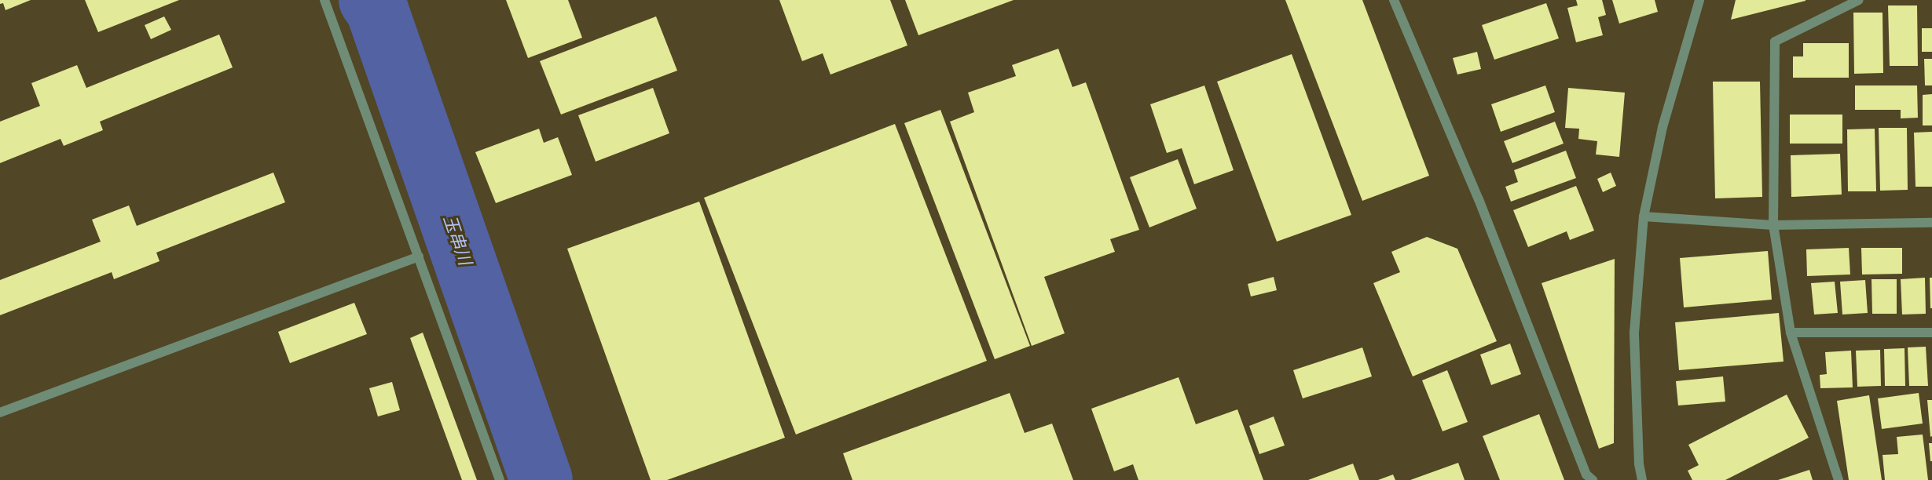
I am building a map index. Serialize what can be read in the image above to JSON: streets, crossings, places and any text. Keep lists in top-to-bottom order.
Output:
{
  "water": ["玉串川"]
}
